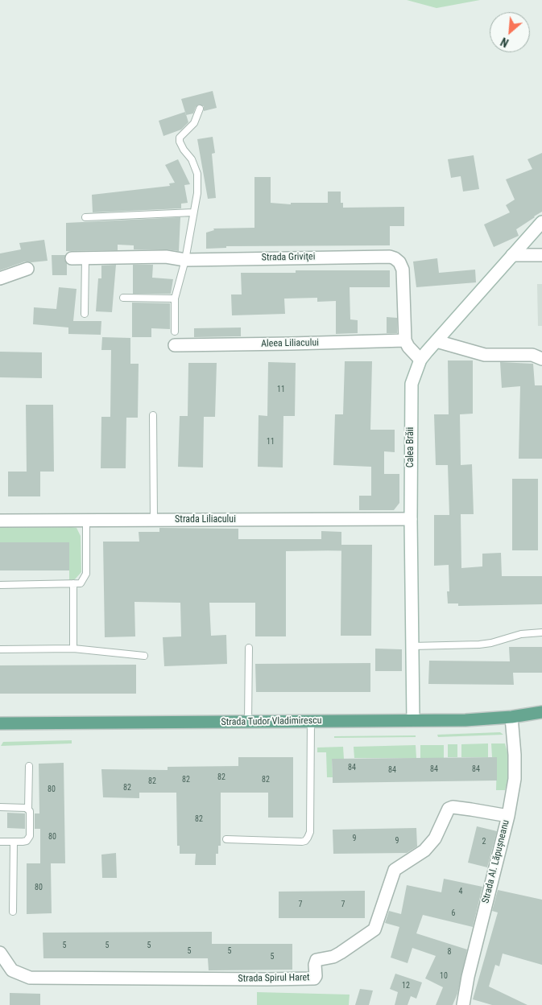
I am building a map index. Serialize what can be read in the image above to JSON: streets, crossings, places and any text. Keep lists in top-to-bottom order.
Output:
{
  "streets": {
    "main road": ["Strada Tudor Vladimirescu"],
    "street": [
      "Strada Griviţei",
      "Aleea Liliacului",
      "Calea Brăii",
      "Strada Liliacului",
      "Strada Al. Lăpușneanu",
      "Strada Spirul Haret"
    ]
  },
  "crossings": [
    ["Strada Griviţei", "Aleea Liliacului"],
    ["Calea Brăii", "Strada Liliacului"],
    ["Calea Brăii", "Strada Tudor Vladimirescu"],
    ["Strada Tudor Vladimirescu", "Strada Al. Lăpușneanu"],
    ["Strada Al. Lăpușneanu", "Strada Spirul Haret"]
  ],
  "house_numbers": [
    "11",
    "11",
    "84",
    "84",
    "84",
    "84",
    "82",
    "82",
    "82",
    "82",
    "82",
    "80",
    "82",
    "80",
    "9",
    "9",
    "2",
    "80",
    "4",
    "7",
    "7",
    "6",
    "5",
    "5",
    "5",
    "5",
    "5",
    "8",
    "5",
    "10",
    "12"
  ],
  "north": "bottom left"
}
